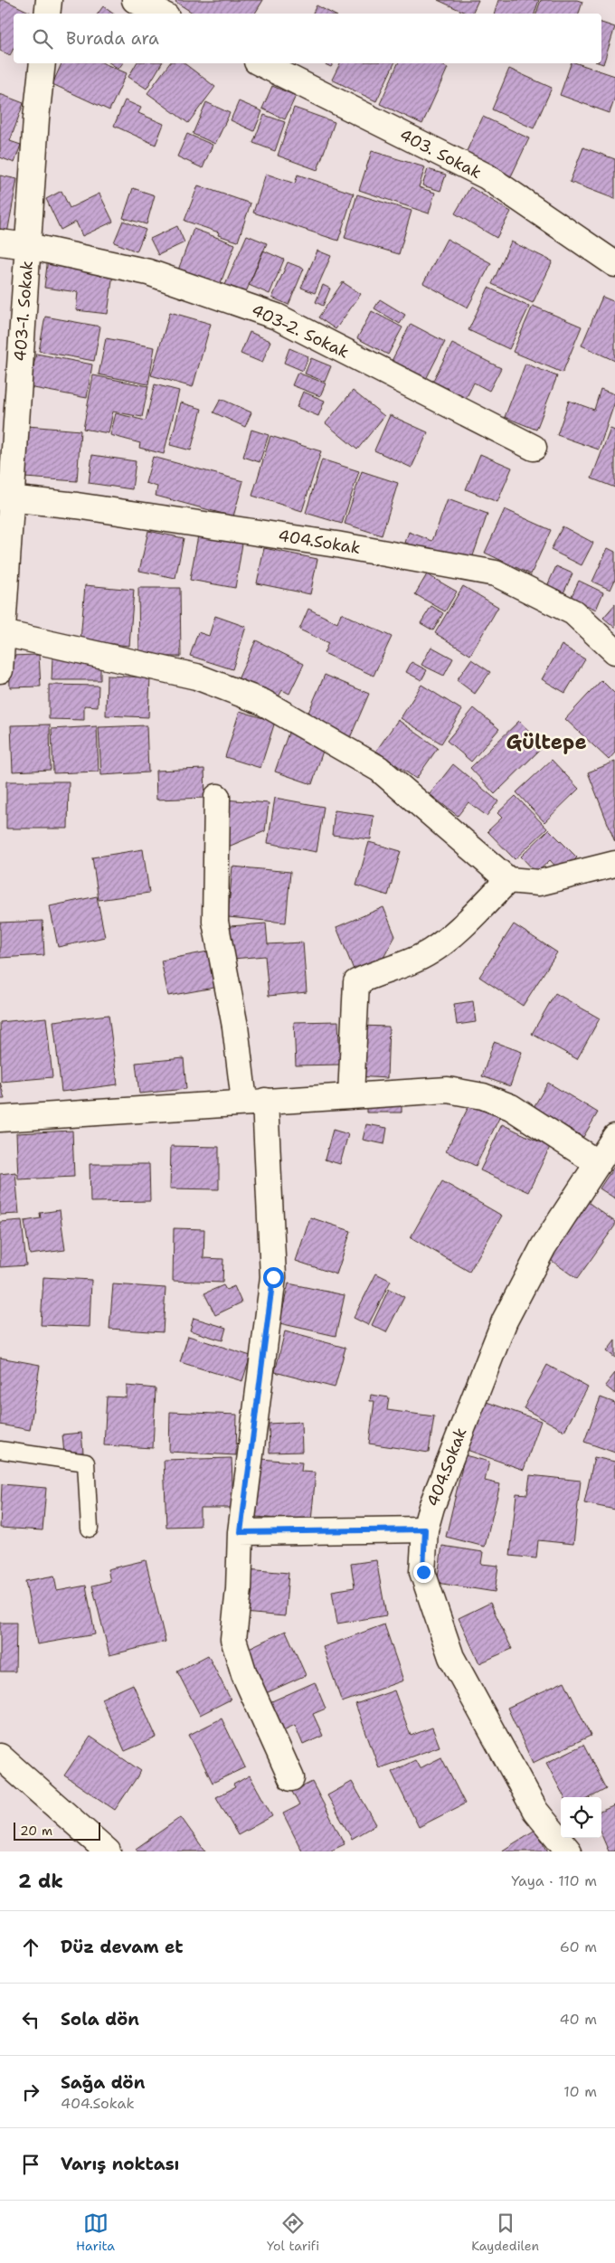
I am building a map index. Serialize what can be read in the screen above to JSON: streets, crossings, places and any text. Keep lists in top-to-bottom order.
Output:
{
  "streets": {
    "street": [
      "403. Sokak",
      "403-1. Sokak",
      "403-2. Sokak",
      "404.Sokak"
    ]
  },
  "crossings": [
    ["403-1. Sokak", "403-2. Sokak"],
    ["403-1. Sokak", "404.Sokak"]
  ],
  "districts": ["Gültepe"],
  "scale_bar": "20 m",
  "page": {
    "search": "Burada ara",
    "scale": "20 m",
    "heading": ["2 dk", "Yaya · 110 m"],
    "list": [
      ["Düz devam et", "60 m"],
      ["Sola dön", "40 m"],
      ["Sağa dön", "404.Sokak", "10 m"],
      "Varış noktası"
    ],
    "nav": ["Harita", "Yol tarifi", "Kaydedilen"]
  }
}
